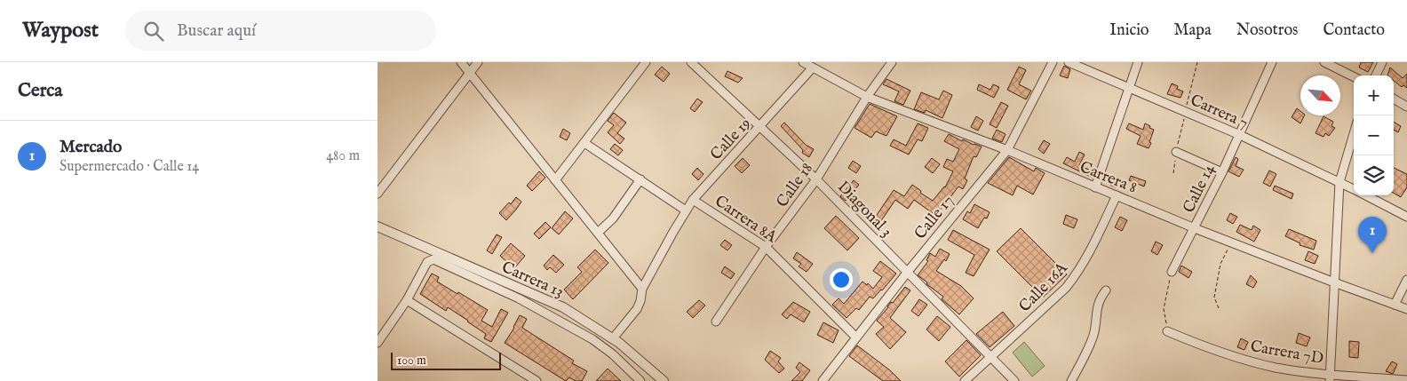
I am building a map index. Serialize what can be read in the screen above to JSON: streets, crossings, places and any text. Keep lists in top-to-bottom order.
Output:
{
  "streets": {
    "street": [
      "Carrera 7",
      "Calle 19",
      "Carrera 8",
      "Calle 18",
      "Calle 14",
      "Diagonal 3",
      "Calle 17",
      "Carrera 8A",
      "Carrera 13",
      "Calle 16A",
      "Carrera 7D"
    ]
  },
  "crossings": [
    ["Carrera 7", "Calle 14"],
    ["Calle 19", "Carrera 8"],
    ["Calle 19", "Diagonal 3"],
    ["Calle 19", "Carrera 8A"],
    ["Calle 19", "Carrera 13"],
    ["Carrera 8", "Calle 18"],
    ["Carrera 8", "Calle 14"],
    ["Carrera 8", "Calle 17"],
    ["Carrera 8", "Calle 16A"],
    ["Calle 18", "Diagonal 3"],
    ["Calle 18", "Carrera 8A"],
    ["Diagonal 3", "Calle 17"],
    ["Diagonal 3", "Calle 16A"],
    ["Calle 17", "Carrera 8A"]
  ],
  "scale_bar": "100 m",
  "north": "bottom right",
  "page": {
    "header": "Waypost",
    "search": "Buscar aquí",
    "nav": [
      "Inicio",
      "Mapa",
      "Nosotros",
      "Contacto"
    ],
    "heading": "Cerca",
    "map_buttons": ["+", "−"],
    "list": [
      {
        "mark": "1",
        "name": "Mercado",
        "note": "Supermercado · Calle 14",
        "value": "480 m"
      }
    ],
    "pins": "1",
    "scale": "100 m"
  }
}
